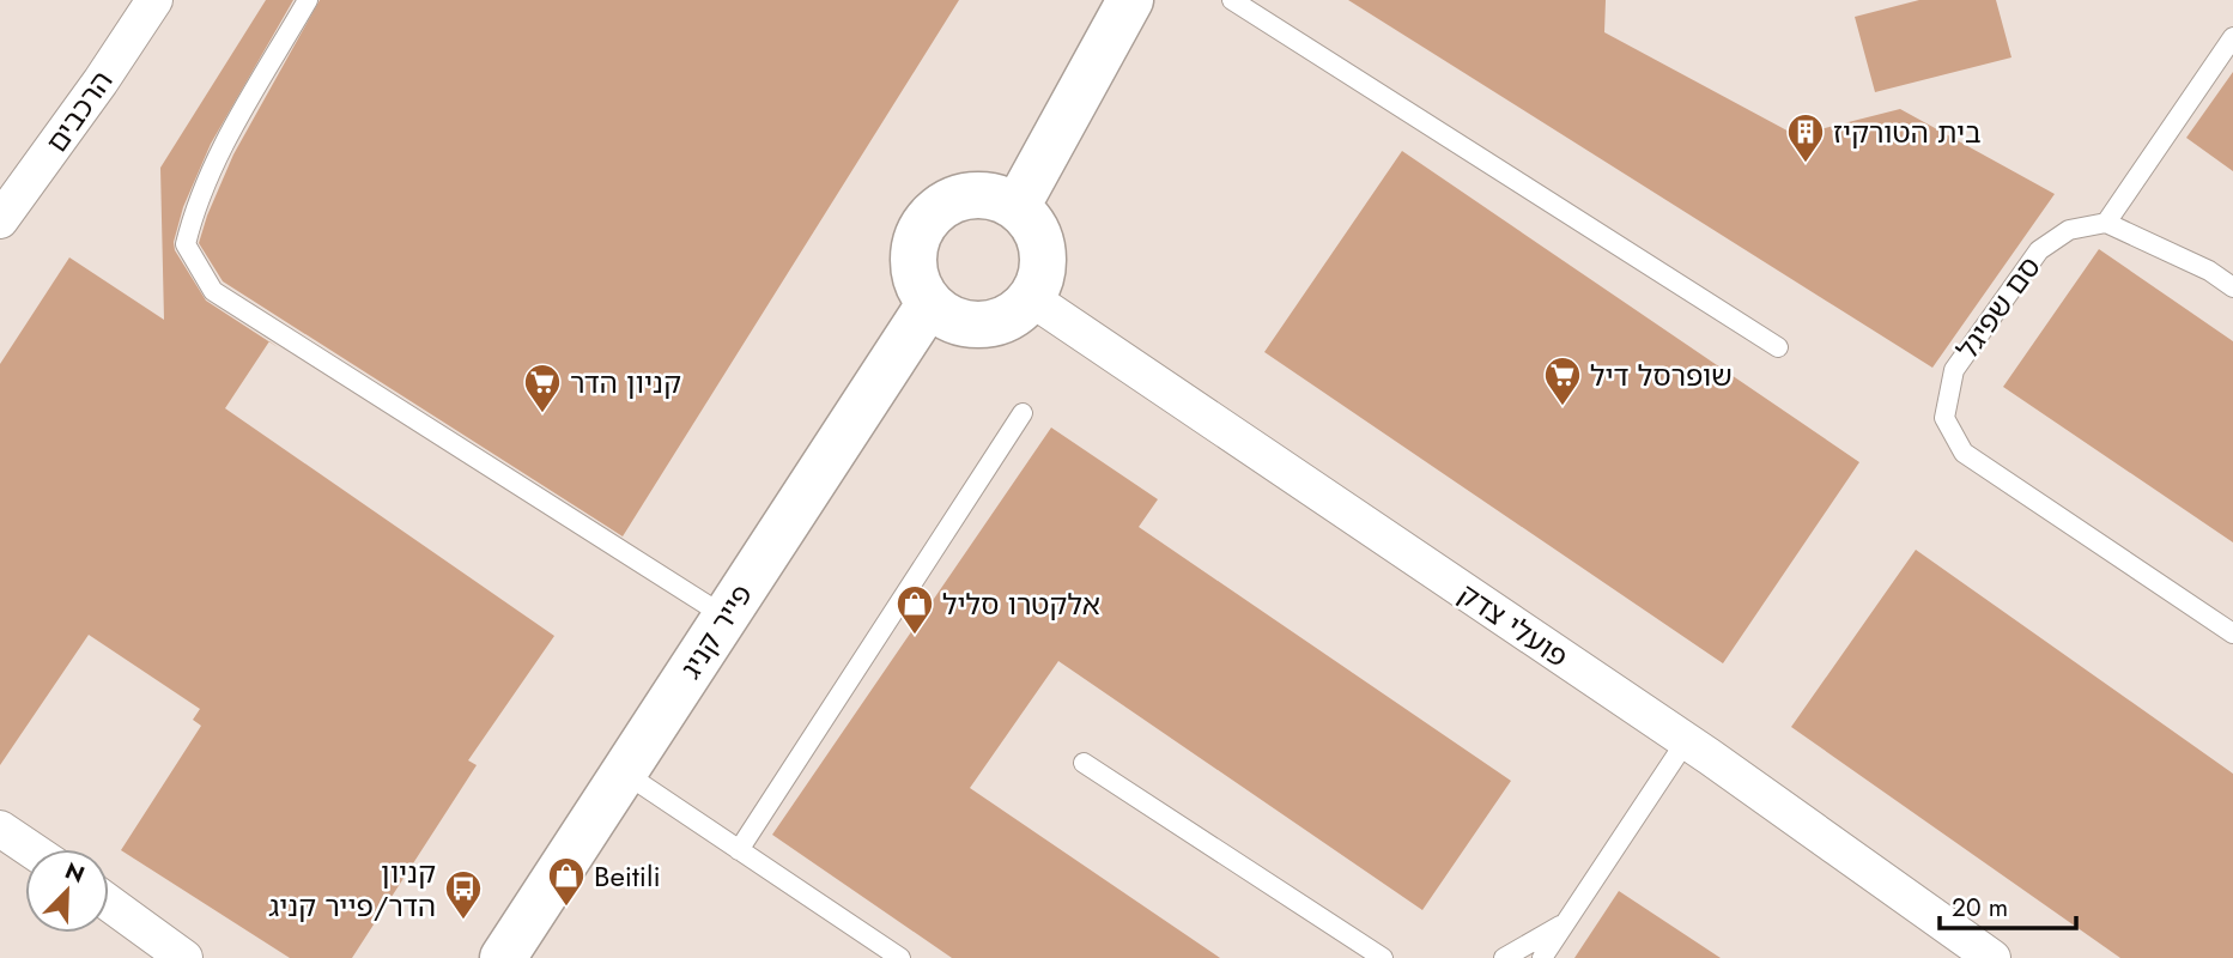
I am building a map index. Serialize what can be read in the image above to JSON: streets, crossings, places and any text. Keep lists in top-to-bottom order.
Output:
{
  "streets": {
    "street": ["הרכבים", "פועלי צדק", "פייר קניג"],
    "lane": ["סם שפיגל"]
  },
  "crossings": [
    ["פועלי צדק", "פייר קניג"]
  ],
  "places": {
    "building": ["בית הטורקיז"],
    "supermarket": ["שופרסל דיל", "קניון הדר"],
    "shop": ["אלקטרו סליל", "Beitili"],
    "bus stop": ["קניון הדר/פייר קניג"]
  },
  "scale_bar": "20 m",
  "north": "top right"
}
